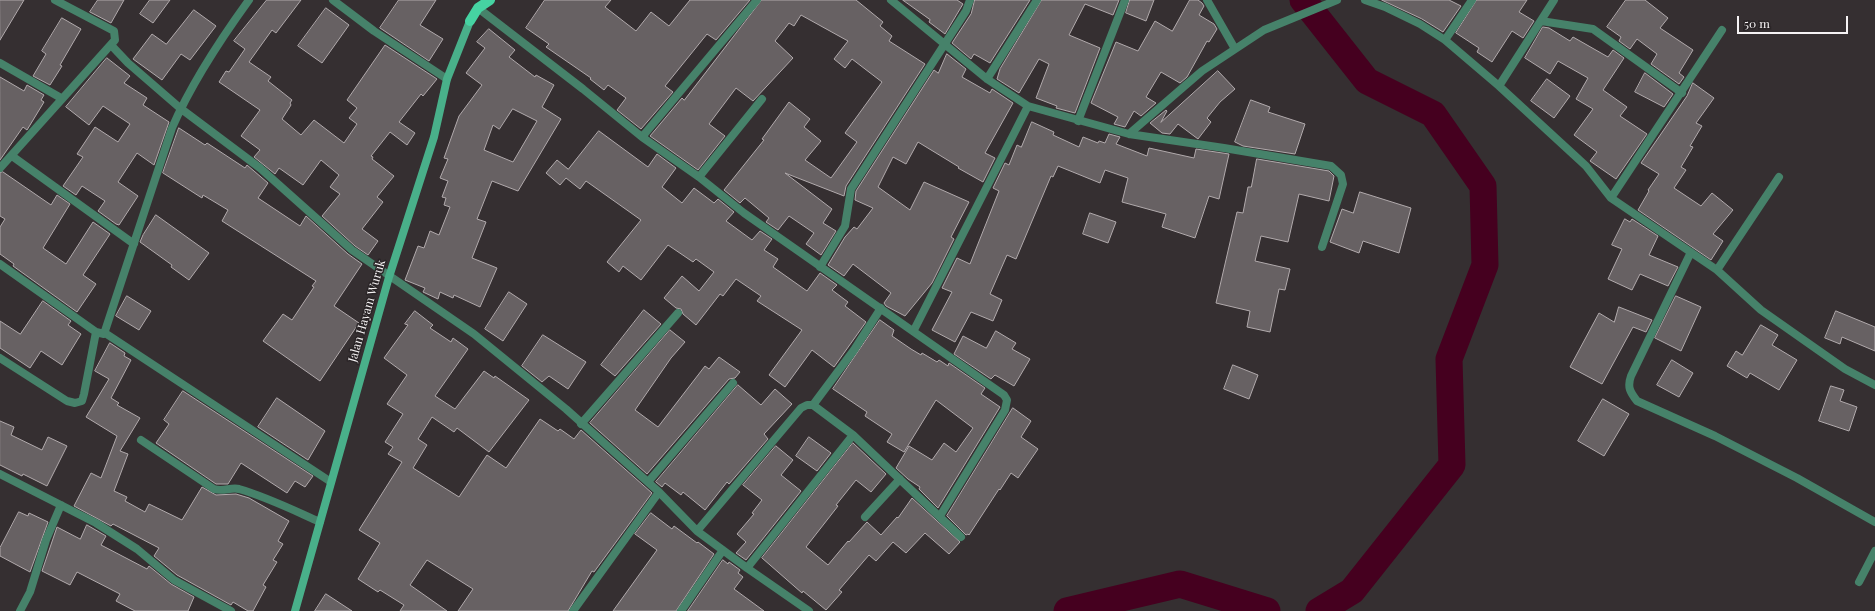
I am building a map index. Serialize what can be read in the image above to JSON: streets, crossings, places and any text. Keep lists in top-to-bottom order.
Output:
{
  "streets": {
    "main road": ["Jalan Hayam Wuruk"]
  },
  "scale_bar": "50 m"
}
